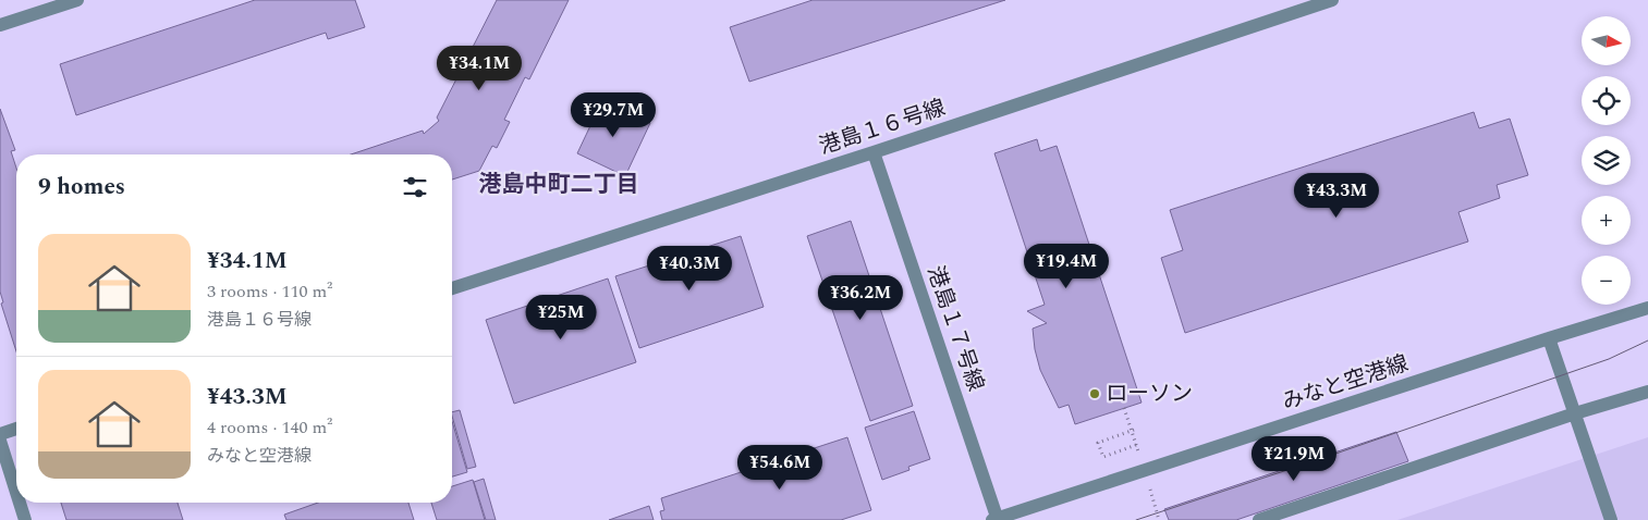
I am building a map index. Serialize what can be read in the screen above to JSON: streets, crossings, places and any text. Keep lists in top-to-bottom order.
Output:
{
  "streets": {
    "street": ["港島１６号線", "港島１７号線", "みなと空港線"]
  },
  "crossings": [
    ["港島１６号線", "港島１７号線"],
    ["港島１７号線", "みなと空港線"]
  ],
  "districts": ["港島中町二丁目"],
  "places": ["ローソン"],
  "north": "right",
  "page": {
    "map_buttons": ["+", "−"],
    "price": [
      "¥34.1M",
      "¥29.7M",
      "¥43.3M",
      "¥19.4M",
      "¥40.3M",
      "¥36.2M",
      "¥25M",
      "¥21.9M",
      "¥54.6M"
    ],
    "heading": "9 homes",
    "list": [
      {
        "name": "¥34.1M",
        "note": "3 rooms · 110 m² · 港島１６号線"
      },
      {
        "name": "¥43.3M",
        "note": "4 rooms · 140 m² · みなと空港線"
      }
    ]
  }
}
